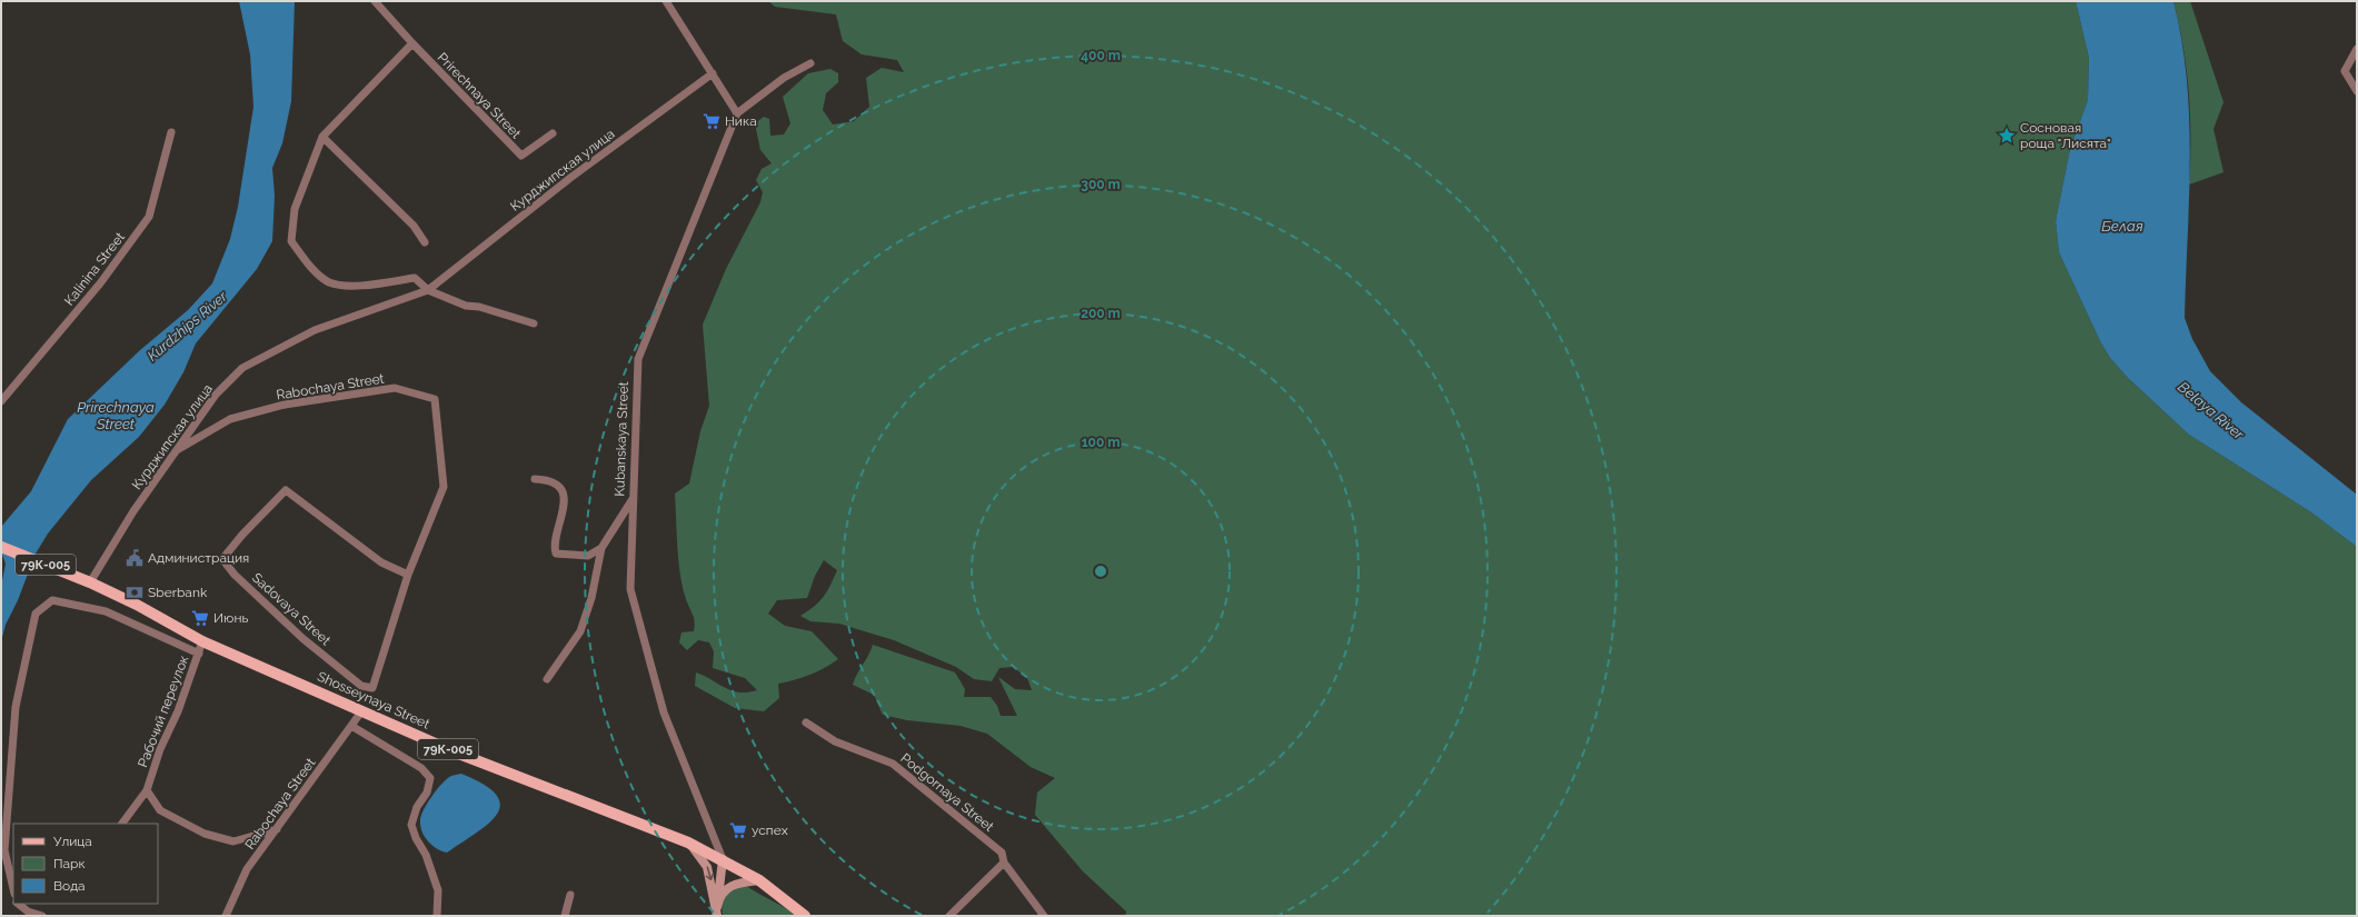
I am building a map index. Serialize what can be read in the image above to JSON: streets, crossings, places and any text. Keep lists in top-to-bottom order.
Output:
{
  "streets": {
    "main road": ["79К-005", "Shosseynaya Street"],
    "street": [
      "Prirechnaya Street",
      "Курджипская улица",
      "Kalinina Street",
      "Rabochaya Street",
      "Kubanskaya Street",
      "Sadovaya Street",
      "Рабочий переулок",
      "Podgornaya Street"
    ]
  },
  "crossings": [
    ["Курджипская улица", "Rabochaya Street"],
    ["Курджипская улица", "Shosseynaya Street"],
    ["Rabochaya Street", "Sadovaya Street"],
    ["Rabochaya Street", "Shosseynaya Street"],
    ["Kubanskaya Street", "Shosseynaya Street"],
    ["Shosseynaya Street", "Рабочий переулок"]
  ],
  "water": [
    "Белая",
    "Kurdzhips River",
    "Prirechnaya Street",
    "Belaya River"
  ],
  "places": {
    "supermarket": ["Ника", "Июнь", "успех"],
    "place": ["Сосновая роща \"Лисята\""],
    "public building": ["Администрация"],
    "bank": ["Sberbank"]
  },
  "legend": ["Улица", "Парк", "Вода"],
  "rings": [
    "400 m",
    "300 m",
    "200 m",
    "100 m"
  ]
}
